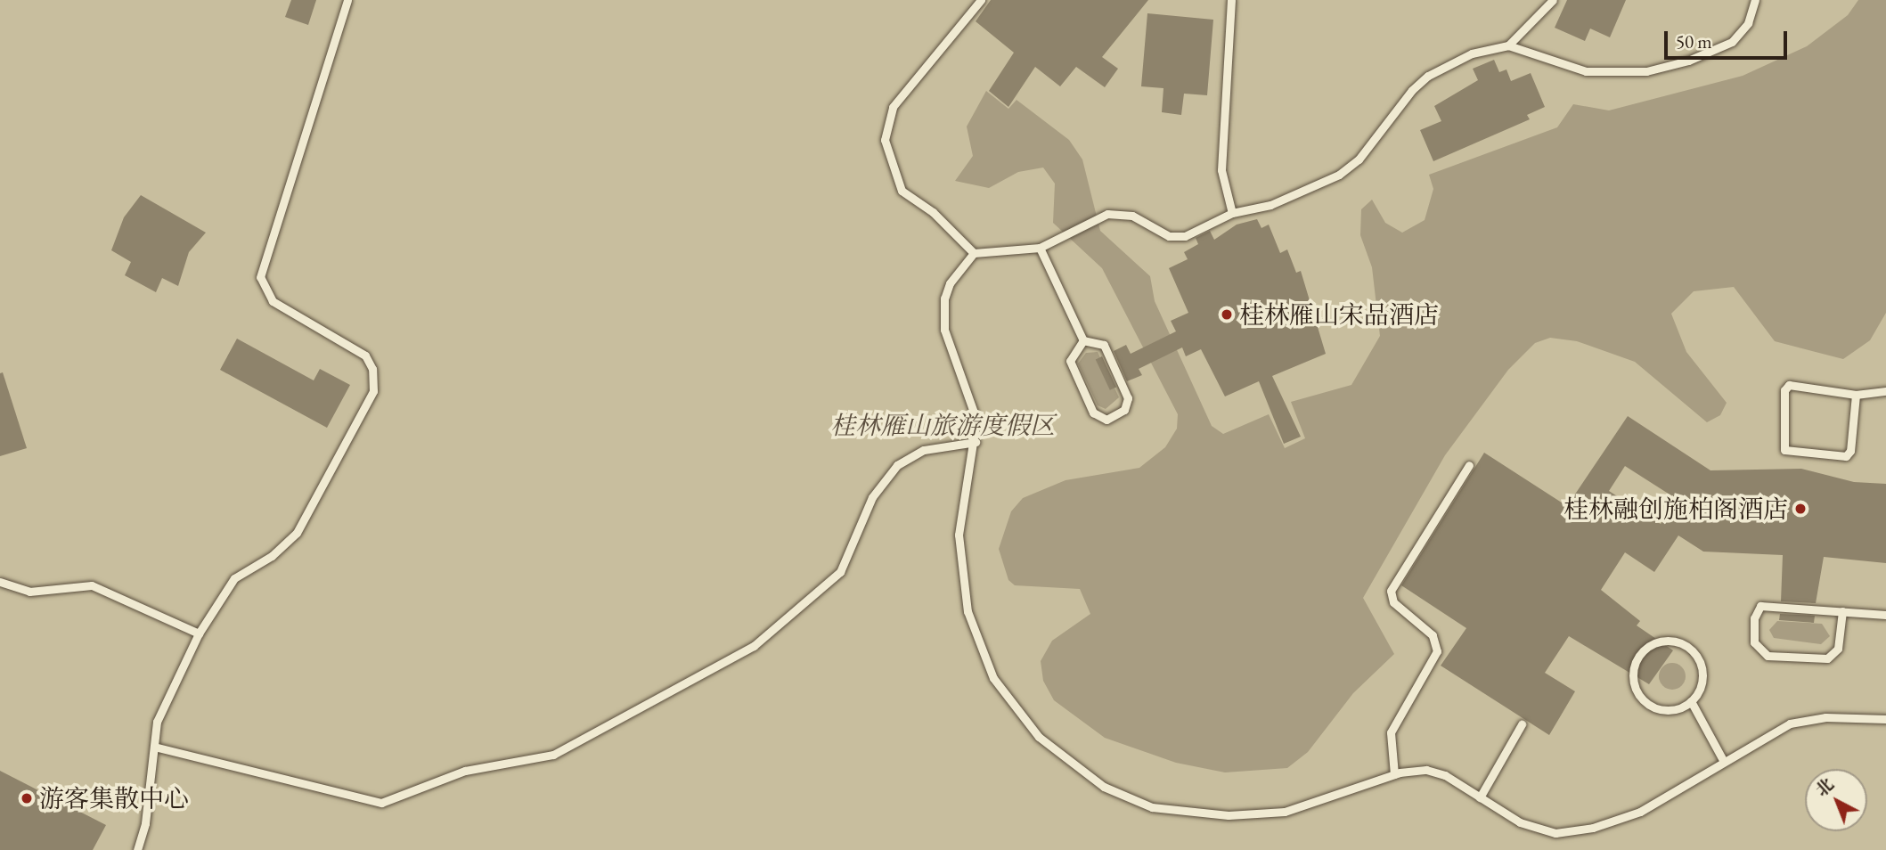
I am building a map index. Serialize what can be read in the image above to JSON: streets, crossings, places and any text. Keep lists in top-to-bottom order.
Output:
{
  "parks": ["桂林雁山旅游度假区"],
  "places": ["桂林雁山宋品酒店", "桂林融创施柏阁酒店", "游客集散中心"],
  "scale_bar": "50 m",
  "north": "top left"
}
